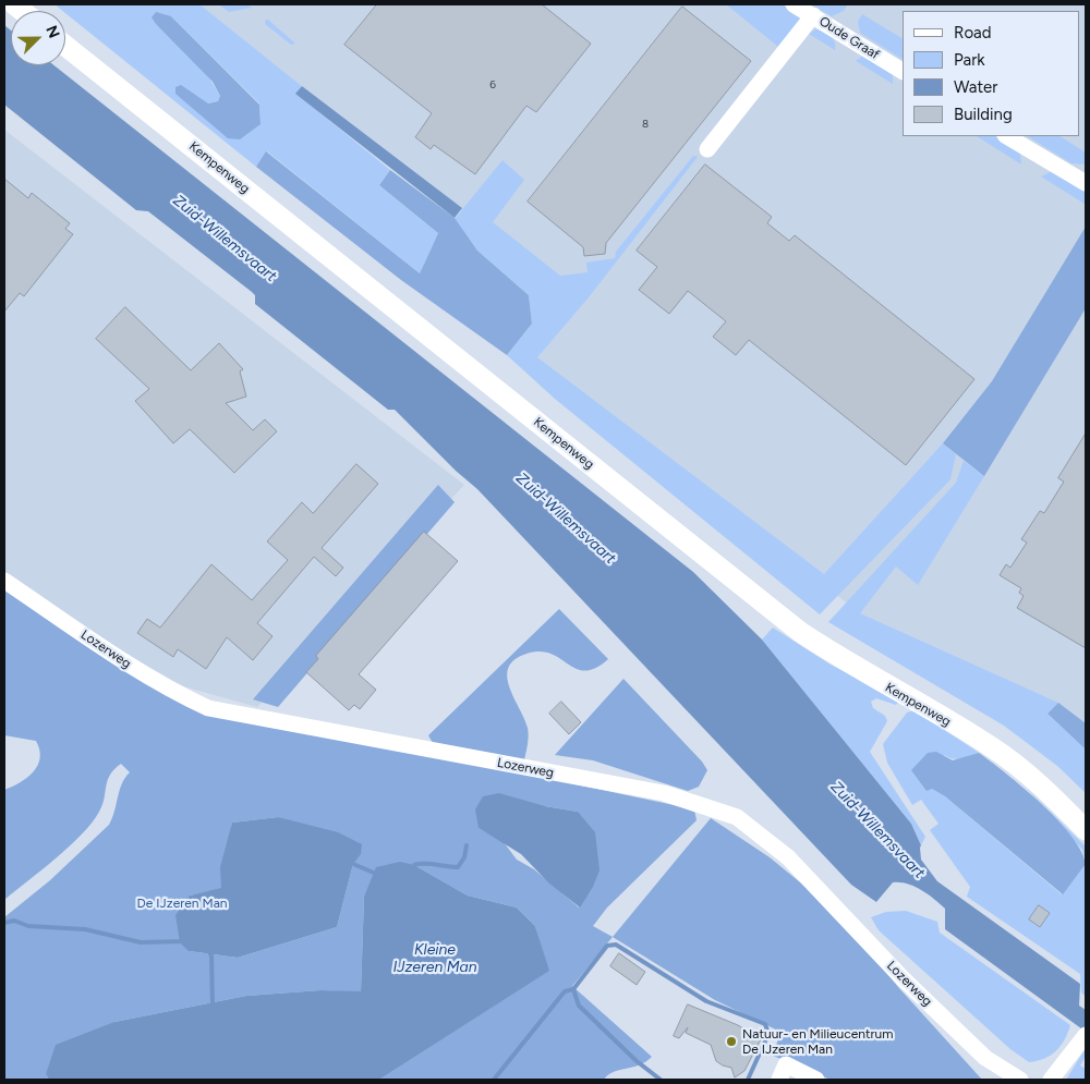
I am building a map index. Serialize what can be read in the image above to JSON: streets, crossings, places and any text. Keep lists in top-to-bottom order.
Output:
{
  "streets": {
    "main road": ["Kempenweg"],
    "street": ["Oude Graaf", "Lozerweg"]
  },
  "water": ["Zuid-Willemsvaart", "Kleine IJzeren Man"],
  "parks": ["De IJzeren Man"],
  "places": ["Natuur- en Milieucentrum De IJzeren Man"],
  "house_numbers": ["6", "8"],
  "legend": [
    "Road",
    "Park",
    "Water",
    "Building"
  ],
  "north": "top right"
}
